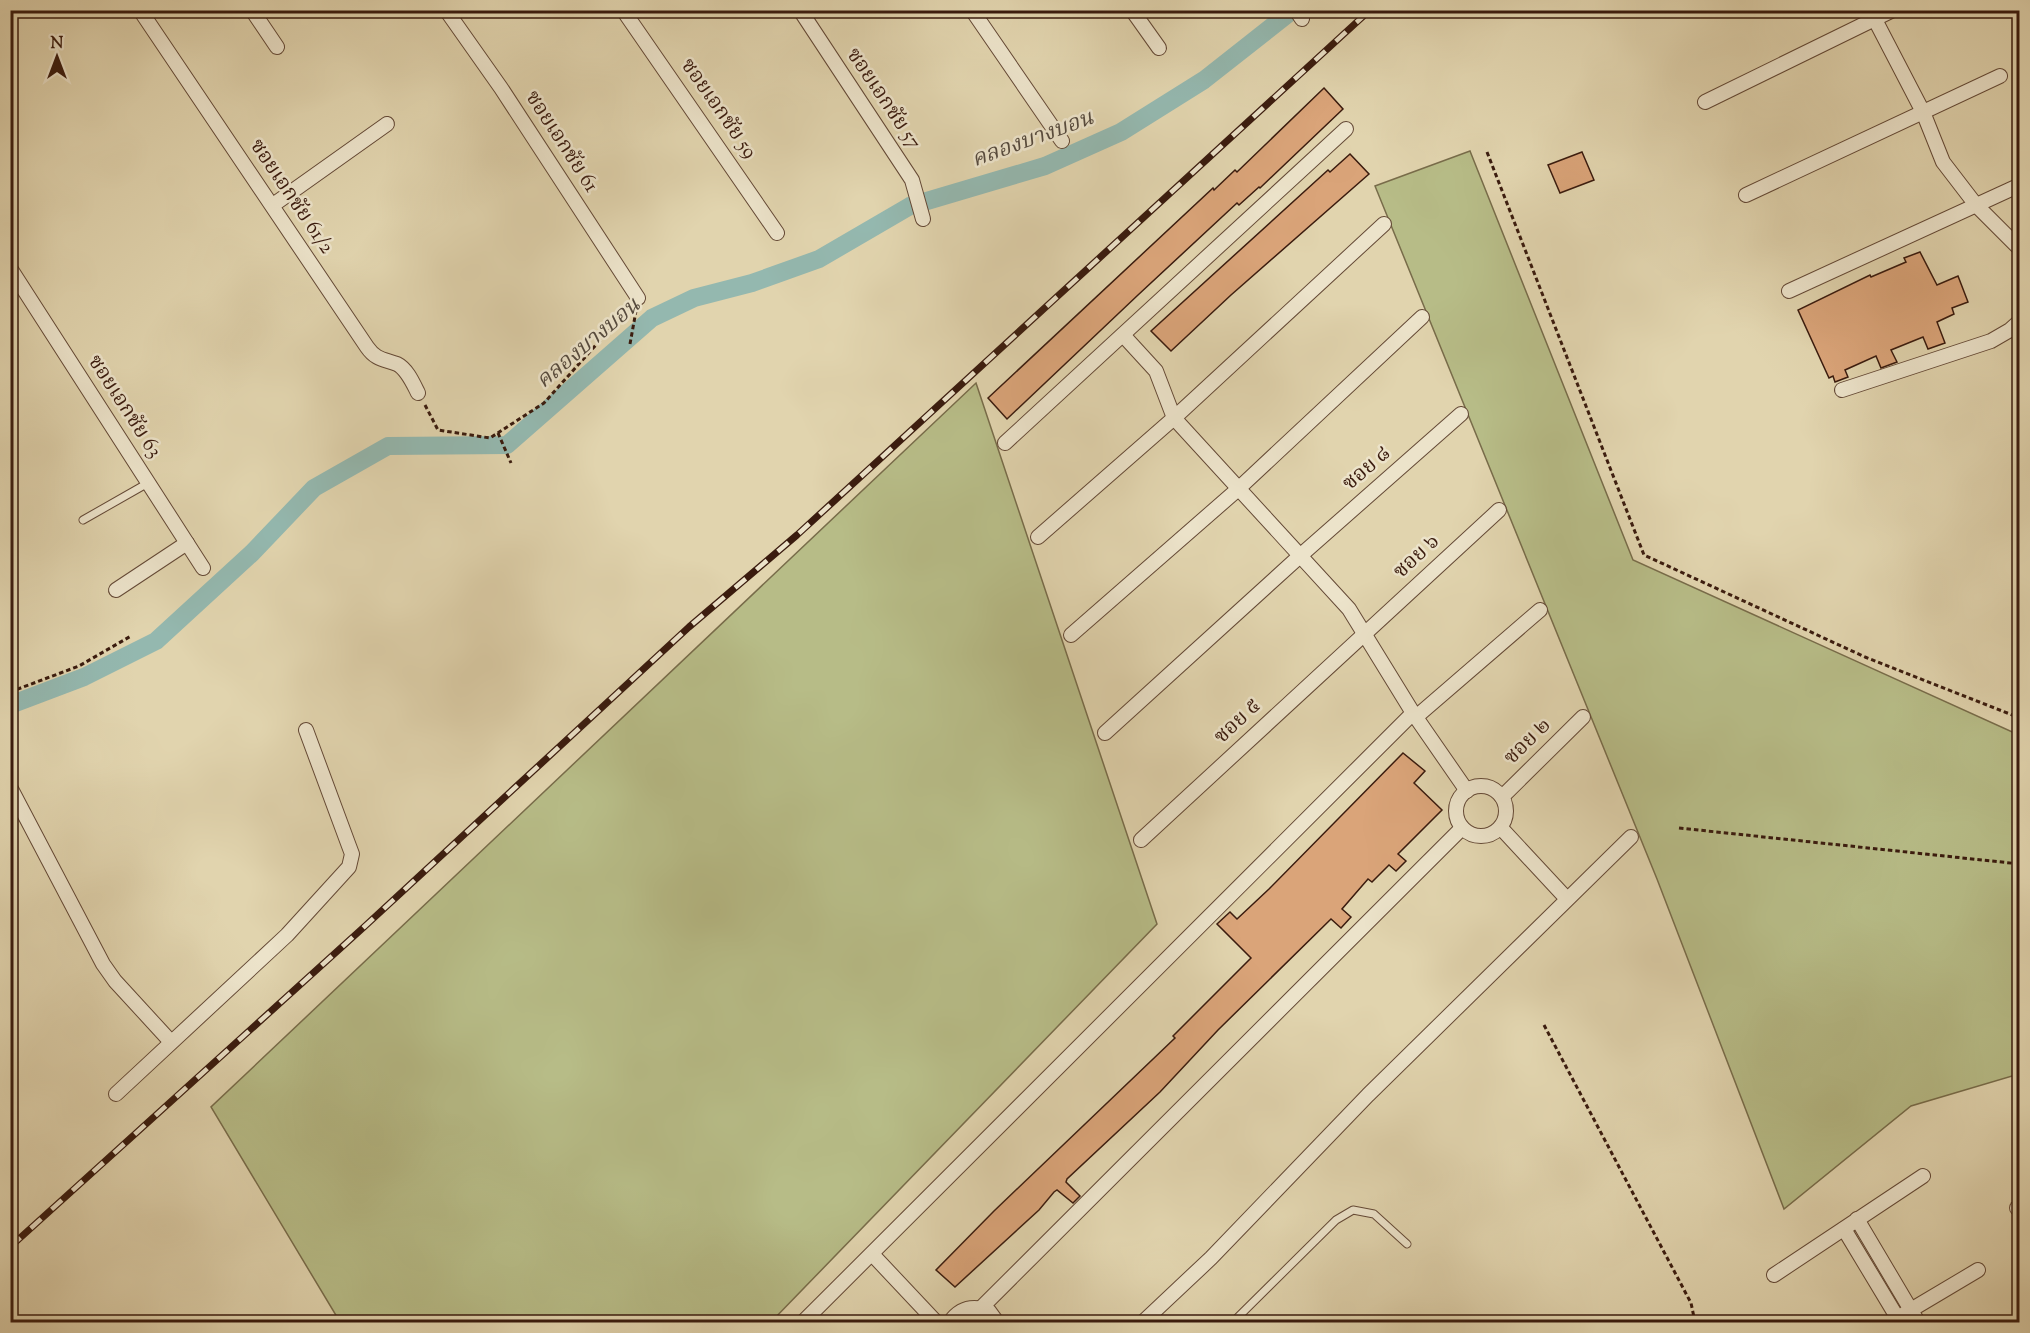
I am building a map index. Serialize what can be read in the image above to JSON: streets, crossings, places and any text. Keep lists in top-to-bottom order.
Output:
{
  "streets": {
    "street": [
      "ซอยเอกชัย 57",
      "ซอยเอกชัย 59",
      "ซอยเอกชัย 61",
      "ซอยเอกชัย 61/2",
      "ซอยเอกชัย 63",
      "ซอย ๘",
      "ซอย ๖",
      "ซอย ๕",
      "ซอย ๒"
    ]
  },
  "crossings": [
    ["ซอย ๖", "ซอย ๕"]
  ],
  "water": ["คลองบางบอน"],
  "north": "top"
}
